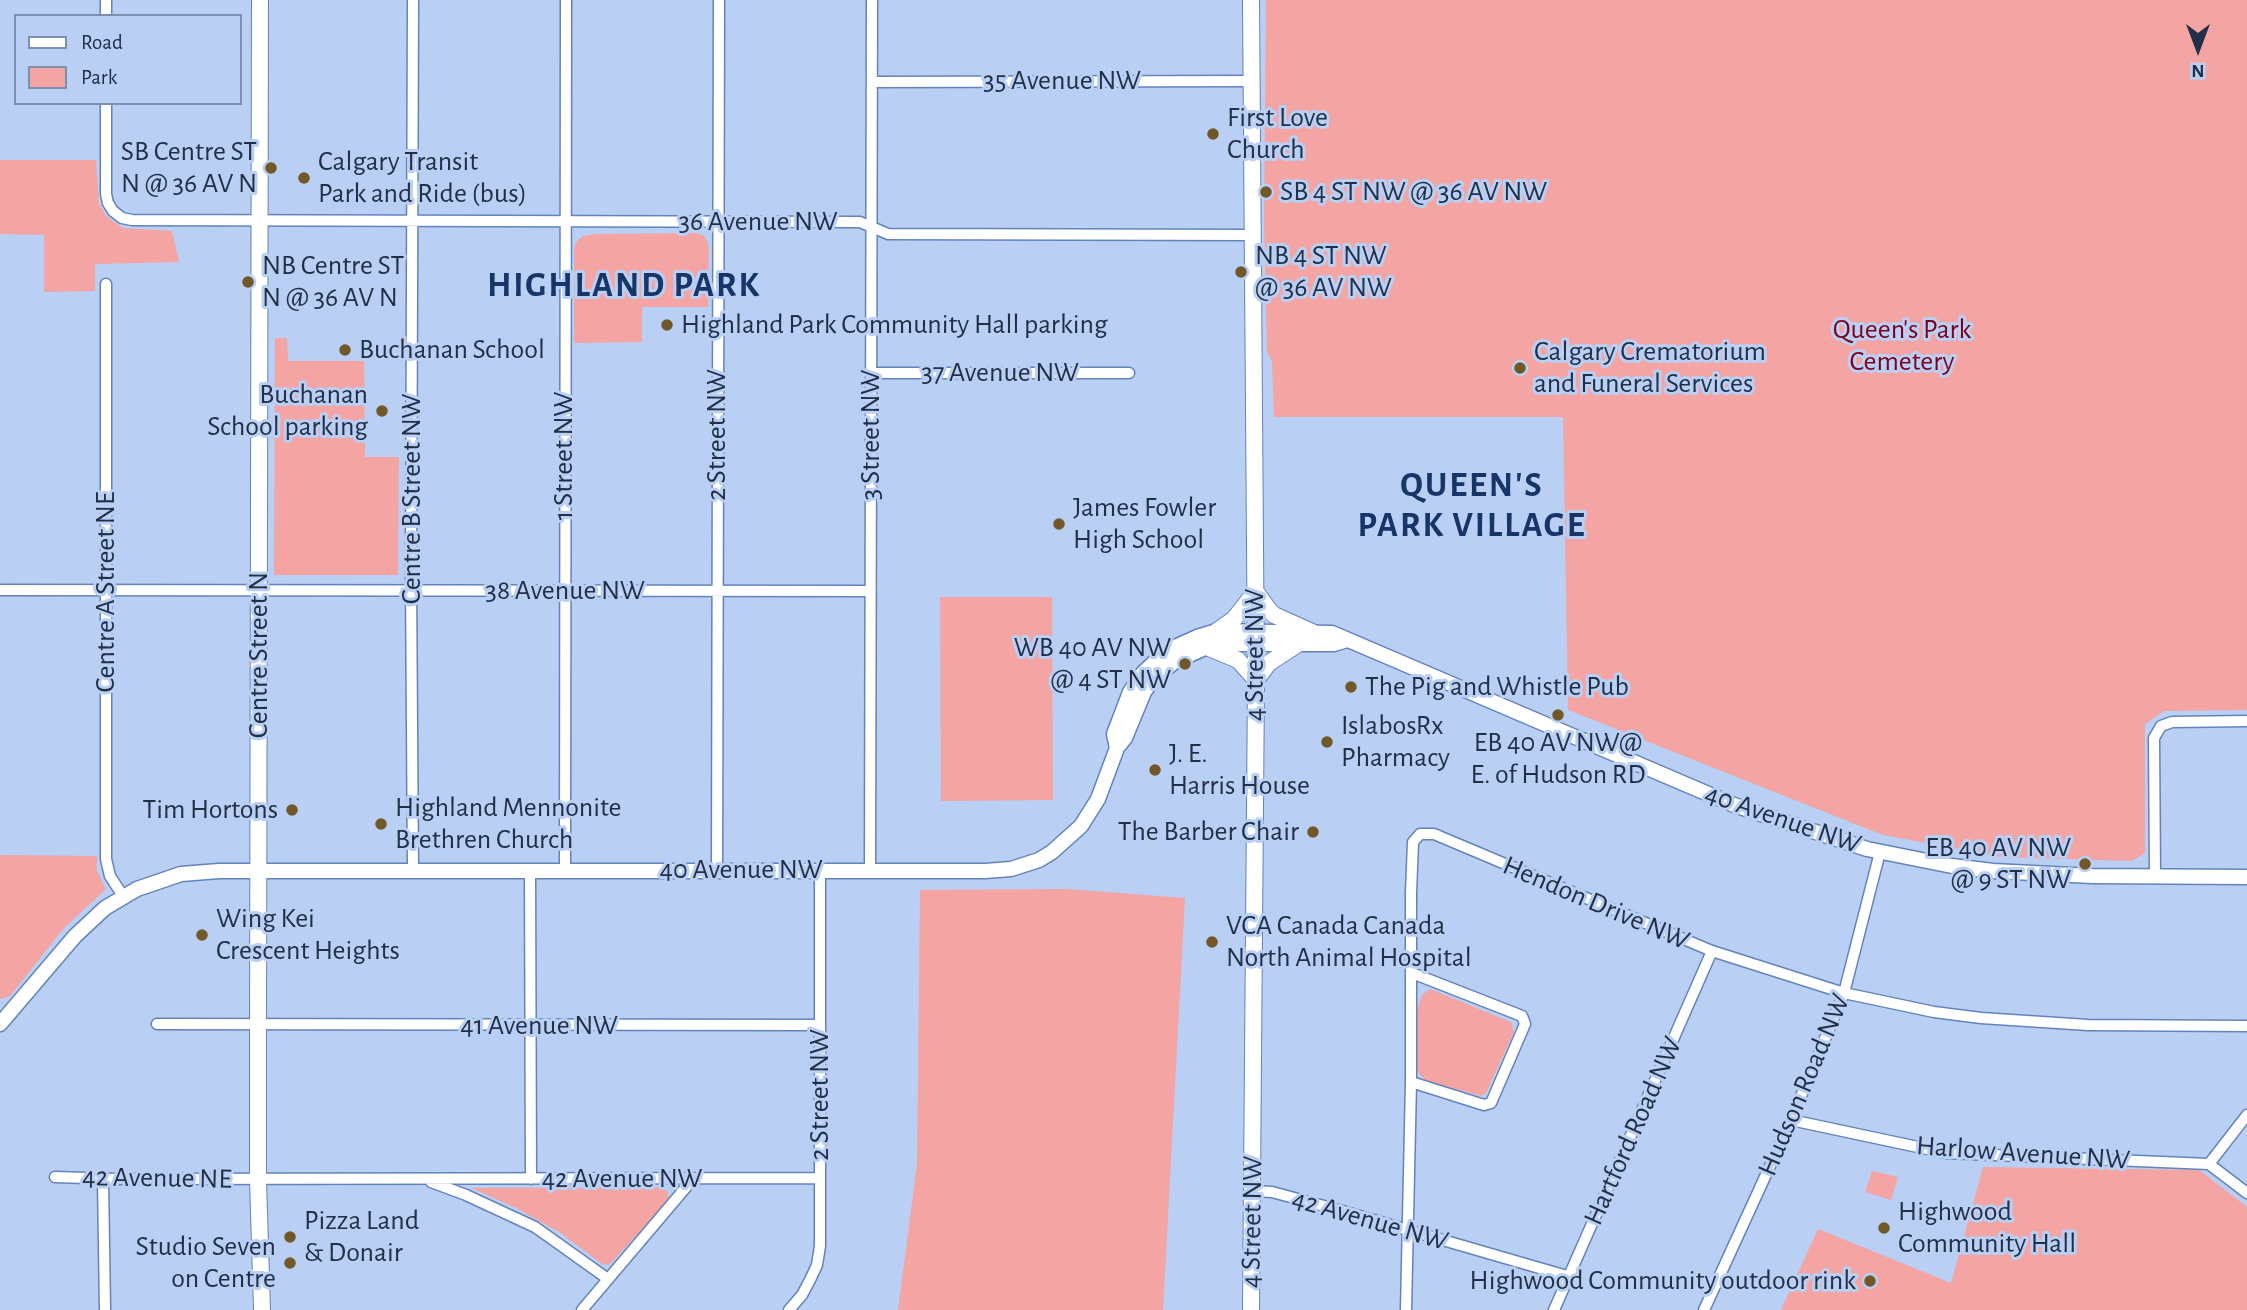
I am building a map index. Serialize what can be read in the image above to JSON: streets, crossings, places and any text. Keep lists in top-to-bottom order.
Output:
{
  "streets": {
    "main road": ["Centre Street N", "4 Street NW"],
    "street": [
      "35 Avenue NW",
      "36 Avenue NW",
      "37 Avenue NW",
      "2 Street NW",
      "3 Street NW",
      "1 Street NW",
      "Centre B Street NW",
      "38 Avenue NW",
      "Centre A Street NE",
      "40 Avenue NW",
      "Hendon Drive NW",
      "41 Avenue NW",
      "Hudson Road NW",
      "Hartford Road NW",
      "Harlow Avenue NW",
      "42 Avenue NE",
      "42 Avenue NW"
    ]
  },
  "crossings": [
    ["35 Avenue NW", "3 Street NW"],
    ["35 Avenue NW", "4 Street NW"],
    ["36 Avenue NW", "2 Street NW"],
    ["36 Avenue NW", "3 Street NW"],
    ["36 Avenue NW", "1 Street NW"],
    ["36 Avenue NW", "Centre B Street NW"],
    ["36 Avenue NW", "Centre Street N"],
    ["36 Avenue NW", "4 Street NW"],
    ["37 Avenue NW", "3 Street NW"],
    ["2 Street NW", "38 Avenue NW"],
    ["2 Street NW", "40 Avenue NW"],
    ["2 Street NW", "41 Avenue NW"],
    ["2 Street NW", "42 Avenue NW"],
    ["3 Street NW", "38 Avenue NW"],
    ["3 Street NW", "40 Avenue NW"],
    ["1 Street NW", "38 Avenue NW"],
    ["1 Street NW", "40 Avenue NW"],
    ["Centre B Street NW", "38 Avenue NW"],
    ["Centre B Street NW", "40 Avenue NW"],
    ["38 Avenue NW", "Centre A Street NE"],
    ["38 Avenue NW", "Centre Street N"],
    ["Centre A Street NE", "40 Avenue NW"],
    ["Centre Street N", "40 Avenue NW"],
    ["Centre Street N", "41 Avenue NW"],
    ["Centre Street N", "42 Avenue NE"],
    ["Centre Street N", "42 Avenue NW"],
    ["4 Street NW", "40 Avenue NW"],
    ["4 Street NW", "42 Avenue NW"],
    ["40 Avenue NW", "Hudson Road NW"],
    ["Hendon Drive NW", "Hudson Road NW"],
    ["Hendon Drive NW", "Hartford Road NW"],
    ["Hendon Drive NW", "42 Avenue NW"],
    ["Hudson Road NW", "Harlow Avenue NW"],
    ["Hartford Road NW", "42 Avenue NW"],
    ["42 Avenue NE", "42 Avenue NW"]
  ],
  "districts": ["HIGHLAND PARK", "QUEEN'S PARK VILLAGE"],
  "parks": ["Queen's Park Cemetery"],
  "places": [
    "First Love Church",
    "SB Centre ST N @ 36 AV N",
    "Calgary Transit Park and Ride (bus)",
    "SB 4 ST NW @ 36 AV NW",
    "NB 4 ST NW @ 36 AV NW",
    "NB Centre ST N @ 36 AV N",
    "Highland Park Community Hall parking",
    "Buchanan School",
    "Calgary Crematorium and Funeral Services",
    "Buchanan School parking",
    "James Fowler High School",
    "WB 40 AV NW @ 4 ST NW",
    "The Pig and Whistle Pub",
    "EB 40 AV NW@ E. of Hudson RD",
    "IslabosRx Pharmacy",
    "J. E. Harris House",
    "Tim Hortons",
    "Highland Mennonite Brethren Church",
    "The Barber Chair",
    "EB 40 AV NW @ 9 ST NW",
    "Wing Kei Crescent Heights",
    "VCA Canada Canada North Animal Hospital",
    "Highwood Community Hall",
    "Pizza Land & Donair",
    "Studio Seven on Centre",
    "Highwood Community outdoor rink"
  ],
  "legend": ["Road", "Park"],
  "north": "bottom"
}
